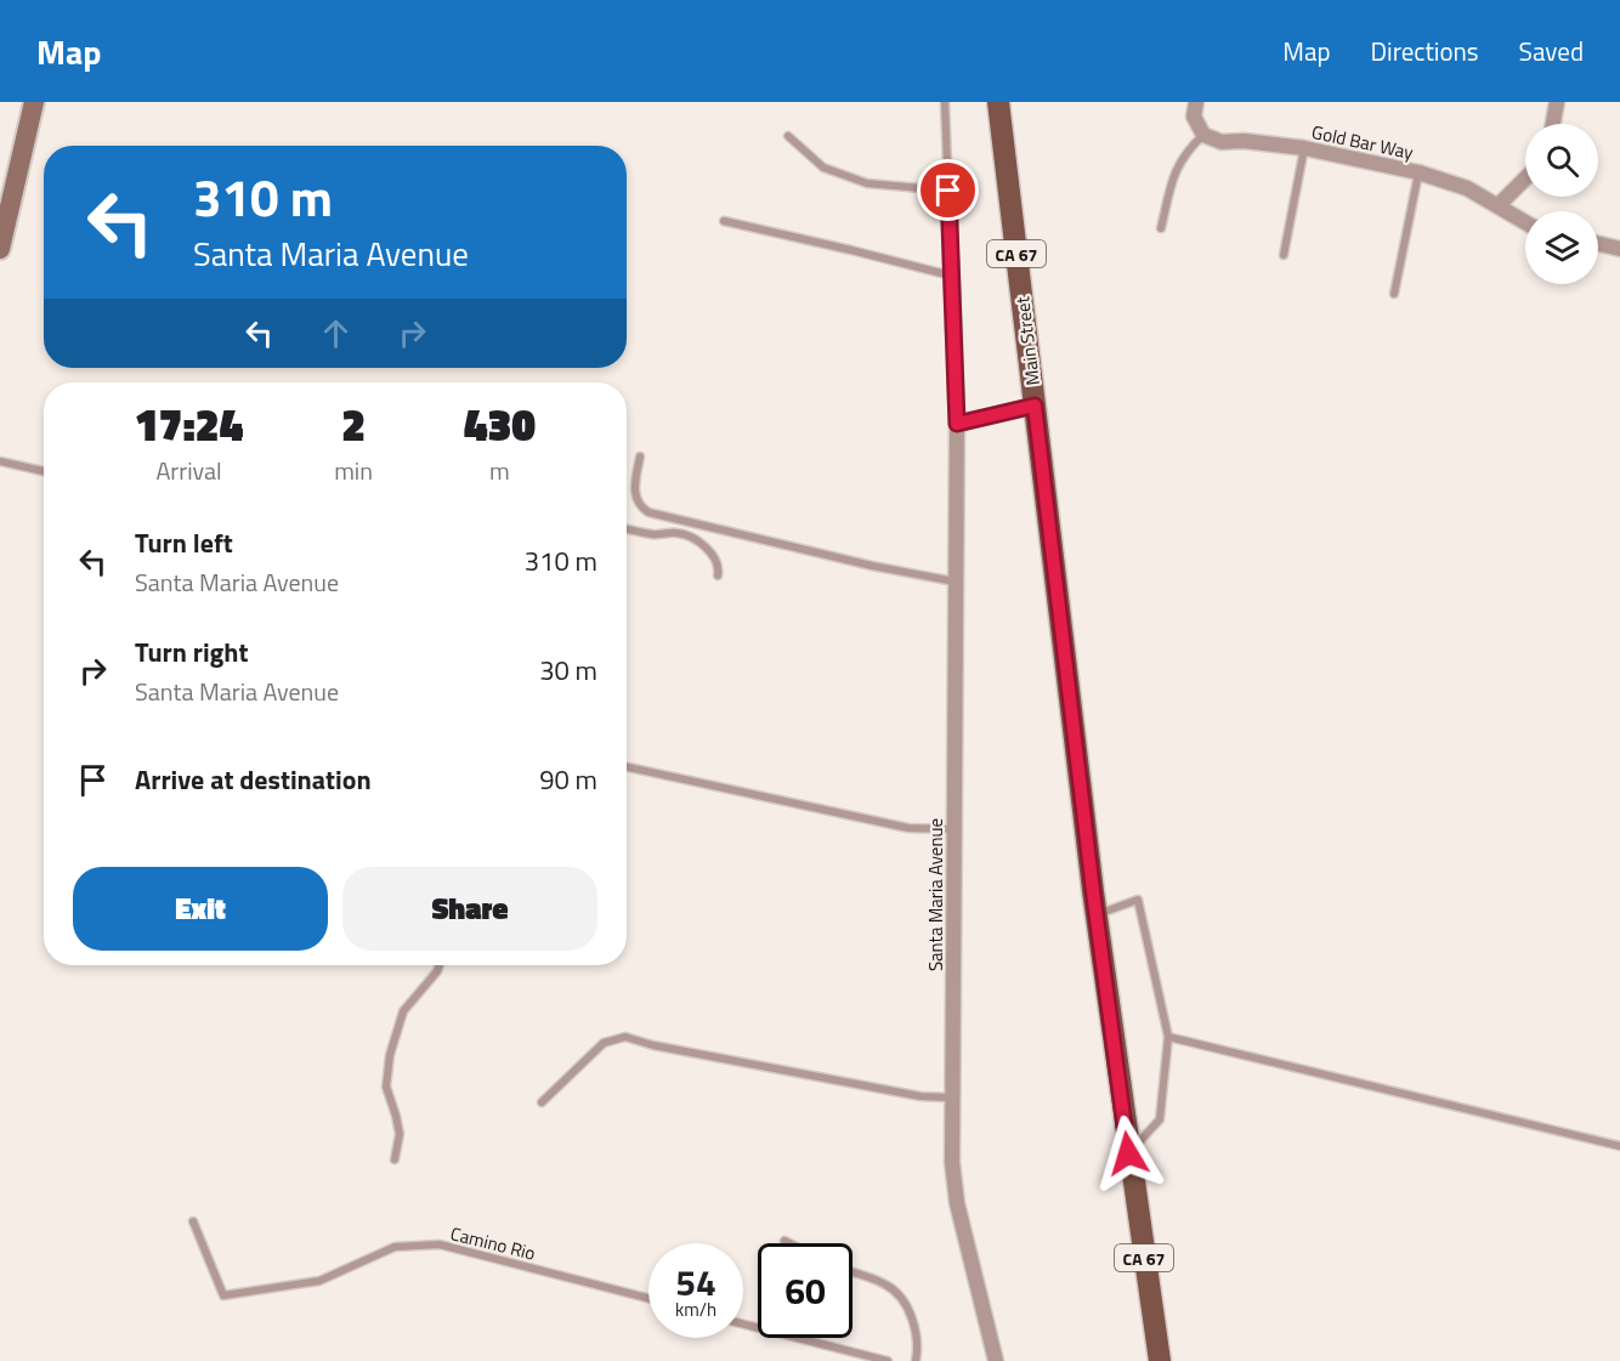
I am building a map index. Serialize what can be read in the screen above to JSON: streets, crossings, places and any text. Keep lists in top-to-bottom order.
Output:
{
  "streets": {
    "main road": ["CA 67", "Main Street"],
    "street": ["Gold Bar Way", "Santa Maria Avenue"],
    "lane": ["Camino Rio"]
  },
  "page": {
    "header": "Map",
    "nav": ["Map", "Directions", "Saved"],
    "turn": ["310 m", "Santa Maria Avenue"],
    "eta": [
      "17:24",
      "Arrival",
      "2",
      "min",
      "430",
      "m"
    ],
    "list": [
      {
        "name": "Turn left",
        "note": "Santa Maria Avenue",
        "value": "310 m"
      },
      {
        "name": "Turn right",
        "note": "Santa Maria Avenue",
        "value": "30 m"
      },
      {
        "name": "Arrive at destination",
        "value": "90 m"
      }
    ],
    "buttons": ["Exit", "Share"],
    "speed": "54 km/h",
    "limit": "60"
  }
}
